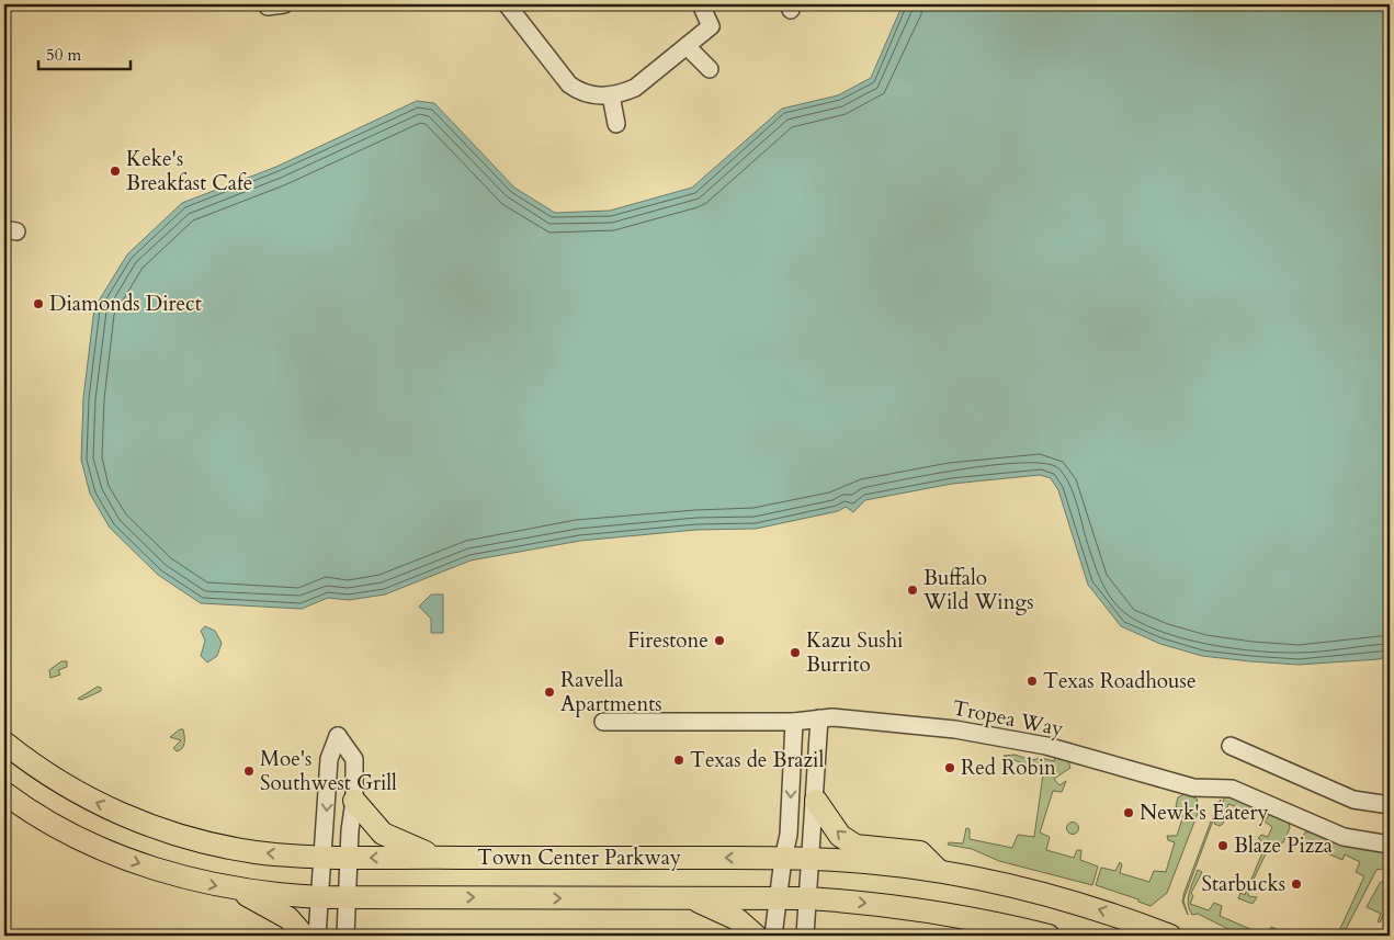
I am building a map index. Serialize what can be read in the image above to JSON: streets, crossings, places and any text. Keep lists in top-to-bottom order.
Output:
{
  "streets": {
    "main road": ["Town Center Parkway"],
    "street": ["Tropea Way"]
  },
  "places": [
    "Keke's Breakfast Cafe",
    "Diamonds Direct",
    "Buffalo Wild Wings",
    "Firestone",
    "Kazu Sushi Burrito",
    "Texas Roadhouse",
    "Ravella Apartments",
    "Texas de Brazil",
    "Red Robin",
    "Moe's Southwest Grill",
    "Newk's Eatery",
    "Blaze Pizza",
    "Starbucks"
  ],
  "scale_bar": "50 m"
}
